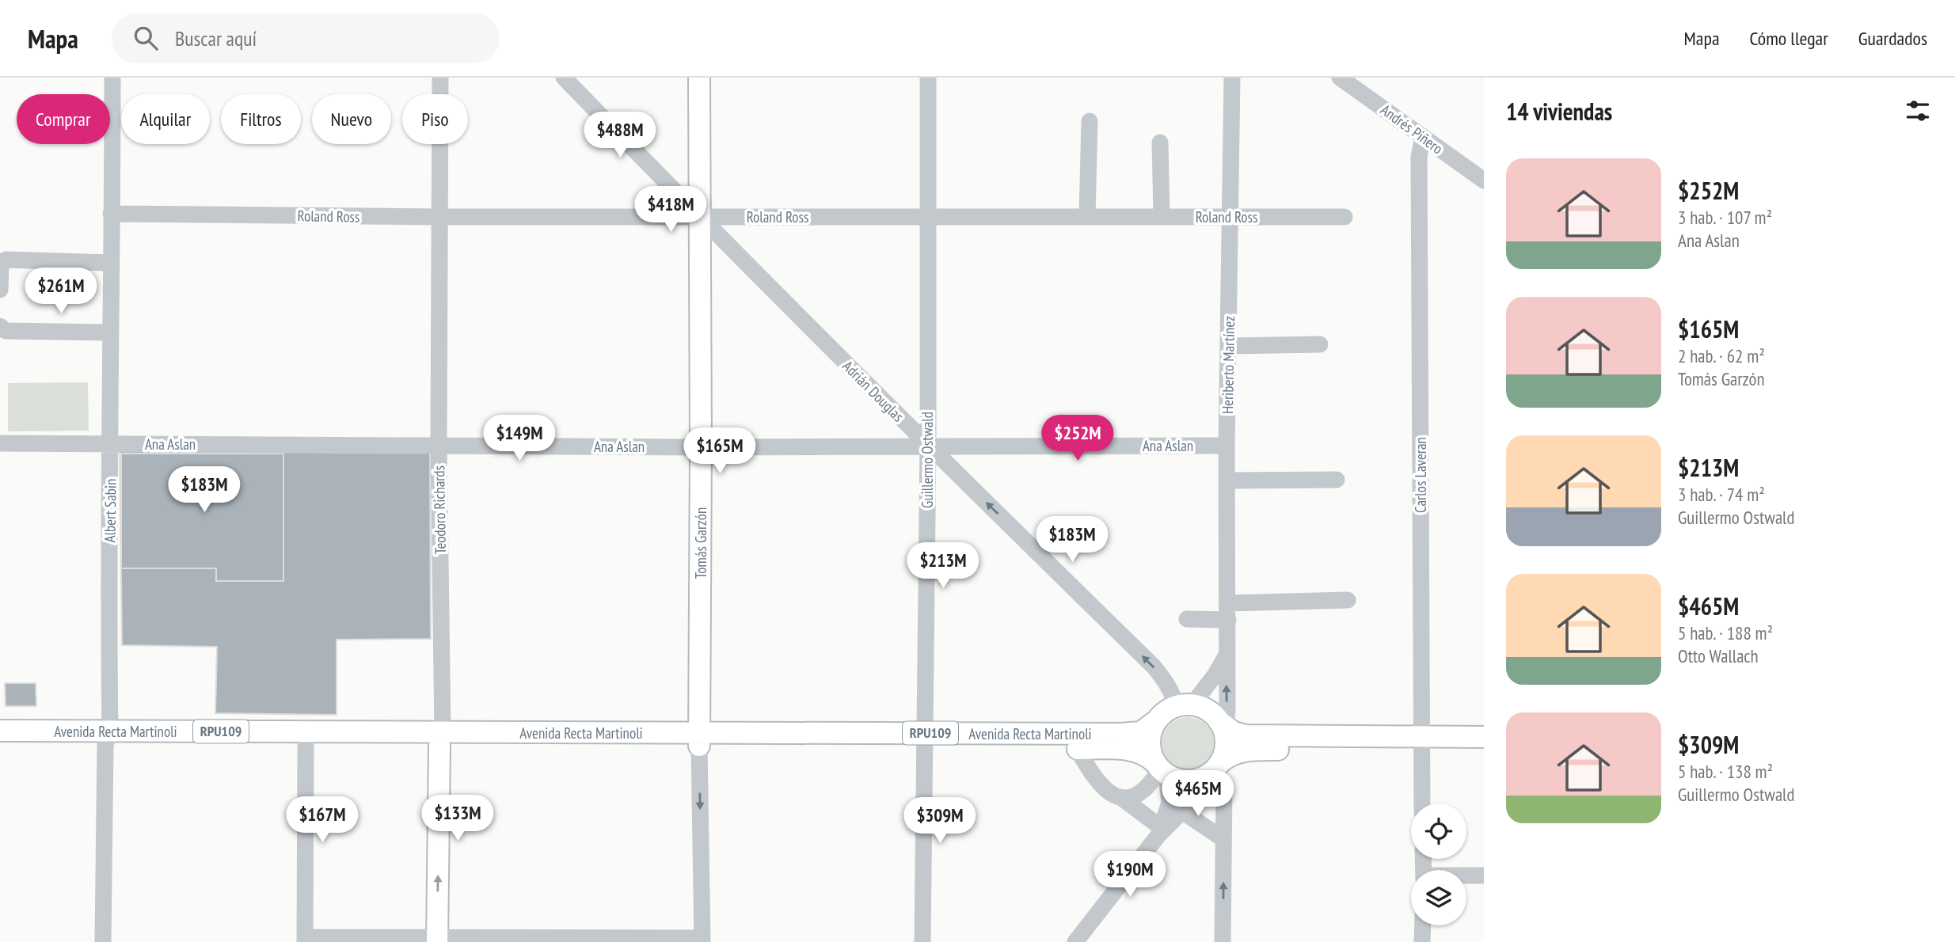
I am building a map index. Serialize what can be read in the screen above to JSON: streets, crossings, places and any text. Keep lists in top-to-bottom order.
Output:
{
  "streets": {
    "main road": [
      "Teodoro Richards",
      "Tomás Garzón",
      "Avenida Recta Martinoli",
      "RPU109"
    ],
    "street": [
      "Andrés Piñero",
      "Roland Ross",
      "Heriberto Martínez",
      "Adrián Douglas",
      "Ana Aslan",
      "Guillermo Ostwald",
      "Carlos Laveran",
      "Albert Sabin"
    ]
  },
  "crossings": [
    ["Andrés Piñero", "Carlos Laveran"],
    ["Roland Ross", "Heriberto Martínez"],
    ["Roland Ross", "Adrián Douglas"],
    ["Roland Ross", "Guillermo Ostwald"],
    ["Roland Ross", "Teodoro Richards"],
    ["Roland Ross", "Albert Sabin"],
    ["Roland Ross", "Tomás Garzón"],
    ["Heriberto Martínez", "Adrián Douglas"],
    ["Heriberto Martínez", "Ana Aslan"],
    ["Heriberto Martínez", "Avenida Recta Martinoli"],
    ["Heriberto Martínez", "RPU109"],
    ["Adrián Douglas", "Ana Aslan"],
    ["Adrián Douglas", "Guillermo Ostwald"],
    ["Adrián Douglas", "Tomás Garzón"],
    ["Adrián Douglas", "Avenida Recta Martinoli"],
    ["Adrián Douglas", "RPU109"],
    ["Ana Aslan", "Guillermo Ostwald"],
    ["Ana Aslan", "Teodoro Richards"],
    ["Ana Aslan", "Albert Sabin"],
    ["Ana Aslan", "Tomás Garzón"],
    ["Guillermo Ostwald", "Avenida Recta Martinoli"],
    ["Carlos Laveran", "RPU109"],
    ["Teodoro Richards", "Avenida Recta Martinoli"],
    ["Albert Sabin", "Avenida Recta Martinoli"],
    ["Tomás Garzón", "Avenida Recta Martinoli"],
    ["Avenida Recta Martinoli", "RPU109"]
  ],
  "one_way": ["Adrián Douglas"],
  "page": {
    "header": "Mapa",
    "search": "Buscar aquí",
    "nav": ["Mapa", "Cómo llegar", "Guardados"],
    "heading": "14 viviendas",
    "chip": [
      "Comprar",
      "Alquilar",
      "Filtros",
      "Nuevo",
      "Piso"
    ],
    "price": [
      "$488M",
      "$418M",
      "$261M",
      "$149M",
      "$252M",
      "$165M",
      "$183M",
      "$183M",
      "$213M",
      "$465M",
      "$133M",
      "$167M",
      "$309M",
      "$190M"
    ],
    "list": [
      {
        "name": "$252M",
        "note": "3 hab. · 107 m² · Ana Aslan"
      },
      {
        "name": "$165M",
        "note": "2 hab. · 62 m² · Tomás Garzón"
      },
      {
        "name": "$213M",
        "note": "3 hab. · 74 m² · Guillermo Ostwald"
      },
      {
        "name": "$465M",
        "note": "5 hab. · 188 m² · Otto Wallach"
      },
      {
        "name": "$309M",
        "note": "5 hab. · 138 m² · Guillermo Ostwald"
      }
    ]
  }
}
